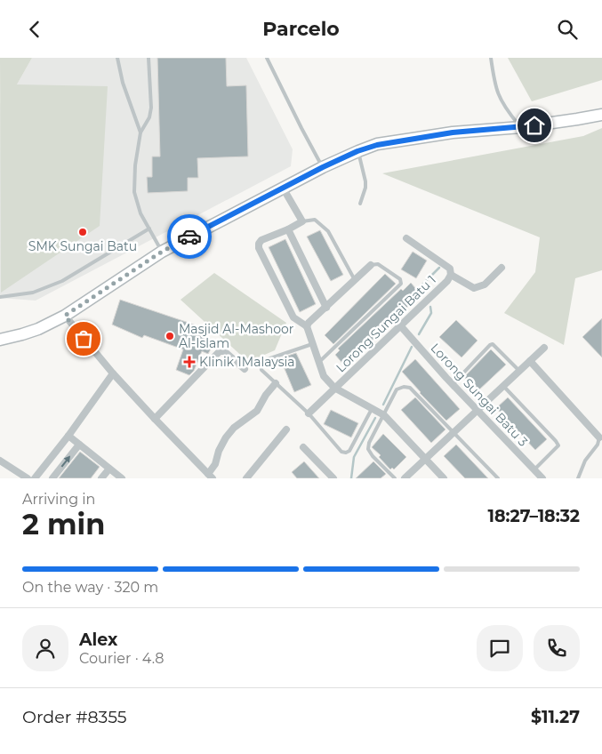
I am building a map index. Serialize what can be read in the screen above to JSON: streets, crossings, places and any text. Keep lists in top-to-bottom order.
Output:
{
  "streets": {
    "street": ["Lorong Sungai Batu 1", "Lorong Sungai Batu 3"]
  },
  "crossings": [
    ["Lorong Sungai Batu 1", "Lorong Sungai Batu 3"]
  ],
  "places": {
    "other": ["SMK Sungai Batu", "Masjid Al-Mashoor Al-Islam"],
    "health": ["Klinik 1Malaysia"]
  },
  "page": {
    "header": "Parcelo",
    "heading": ["2 min", "Arriving in", "18:27–18:32"],
    "panel": [
      "Alex",
      "Courier · 4.8",
      "Order #8355",
      "$11.27"
    ],
    "bar": "On the way · 320 m"
  }
}
